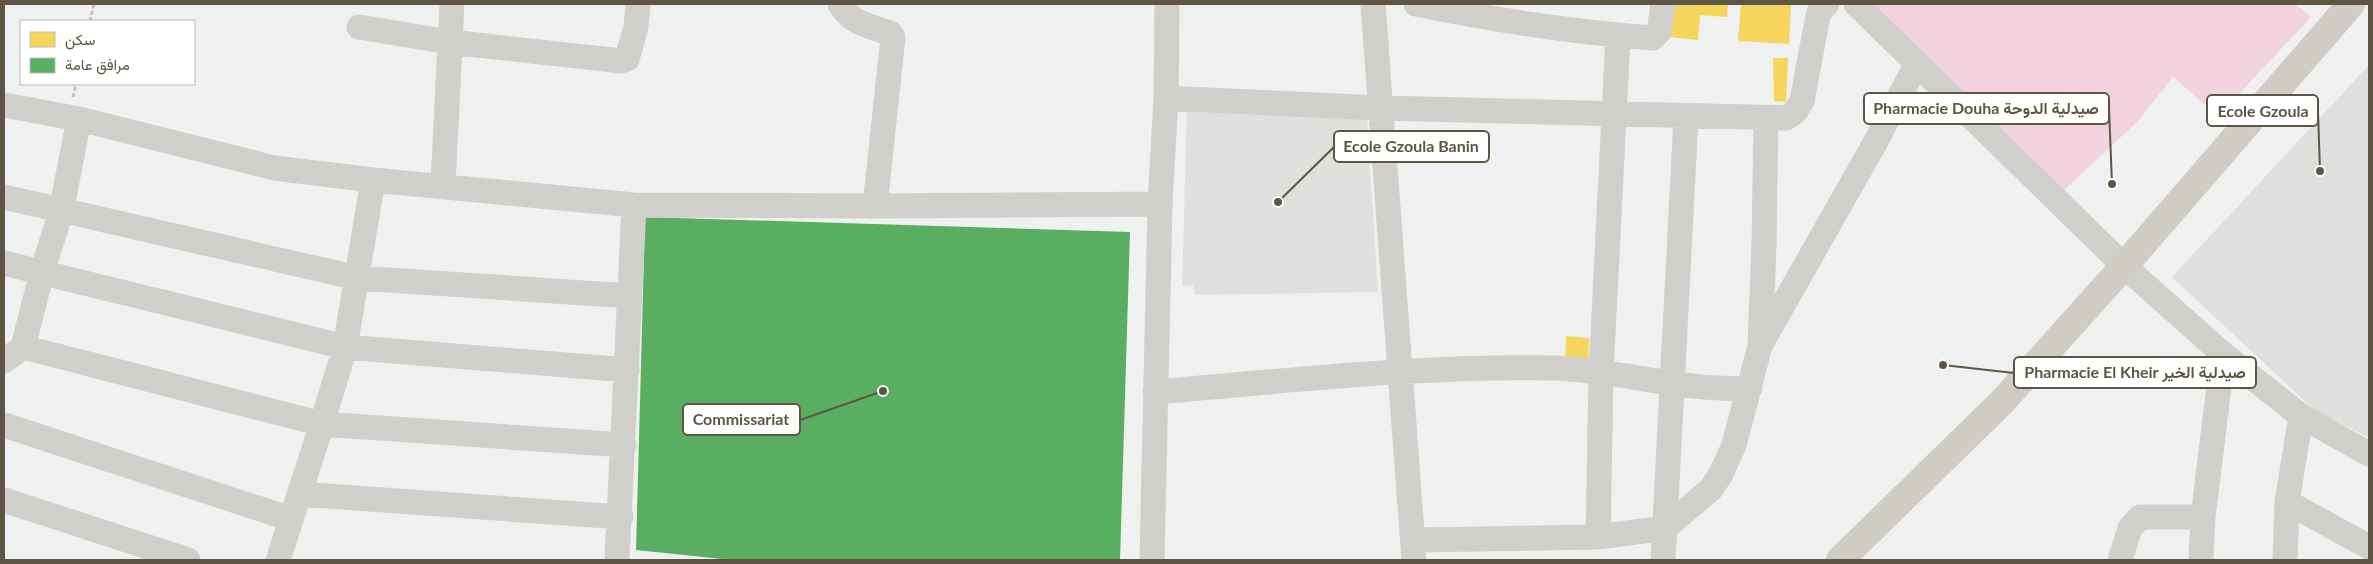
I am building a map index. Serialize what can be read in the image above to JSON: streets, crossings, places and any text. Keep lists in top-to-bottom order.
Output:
{
  "places": [
    "Ecole Gzoula",
    "Pharmacie Douha صيدلية الدوحة",
    "Ecole Gzoula Banin",
    "Pharmacie El Kheir صيدلية الخير",
    "Commissariat"
  ],
  "legend": ["سكن", "مرافق عامة"]
}
